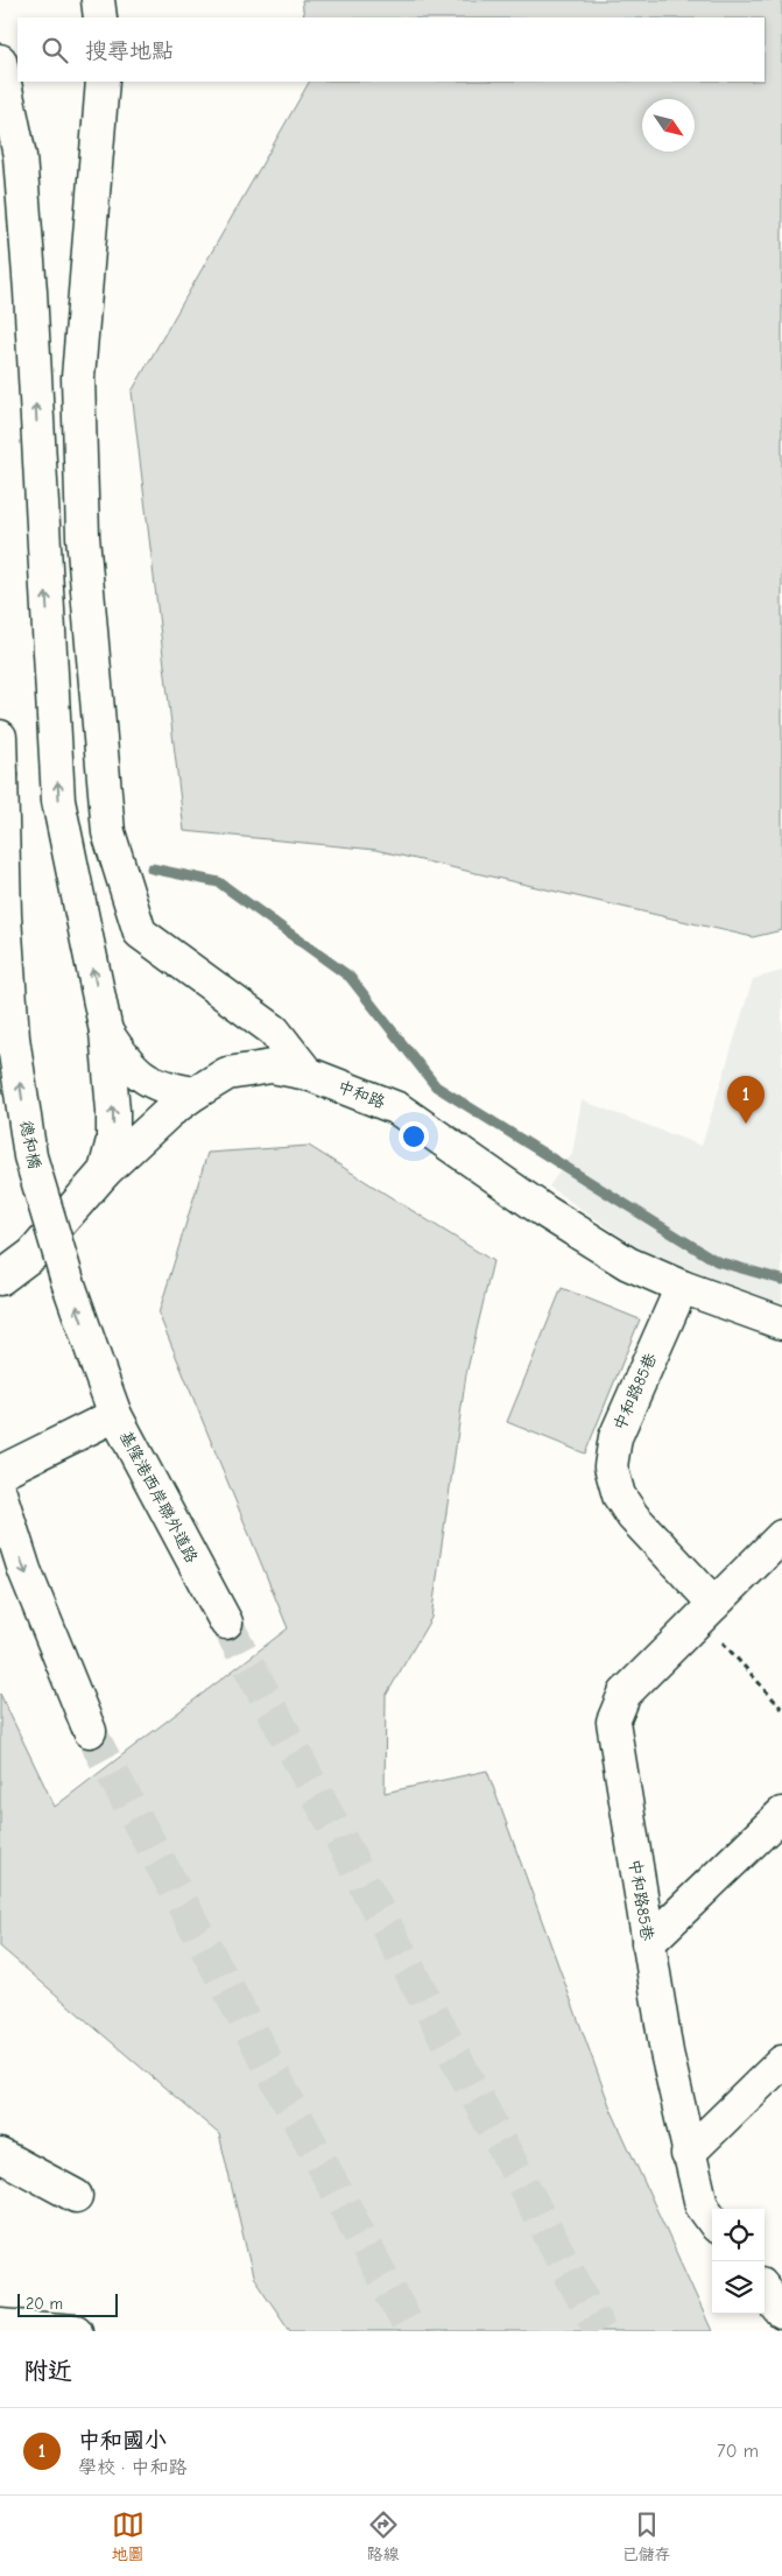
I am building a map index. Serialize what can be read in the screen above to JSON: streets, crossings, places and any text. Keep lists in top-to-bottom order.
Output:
{
  "streets": {
    "main road": [
      "中和路",
      "德和橋",
      "中和路85巷",
      "基隆港西岸聯外道路"
    ]
  },
  "crossings": [
    ["中和路", "中和路85巷"],
    ["德和橋", "基隆港西岸聯外道路"]
  ],
  "scale_bar": "20 m",
  "north": "bottom right",
  "page": {
    "search": "搜尋地點",
    "pins": "1",
    "scale": "20 m",
    "heading": "附近",
    "list": [
      {
        "mark": "1",
        "name": "中和國小",
        "note": "學校 · 中和路",
        "value": "70 m"
      }
    ],
    "nav": ["地圖", "路線", "已儲存"]
  }
}
